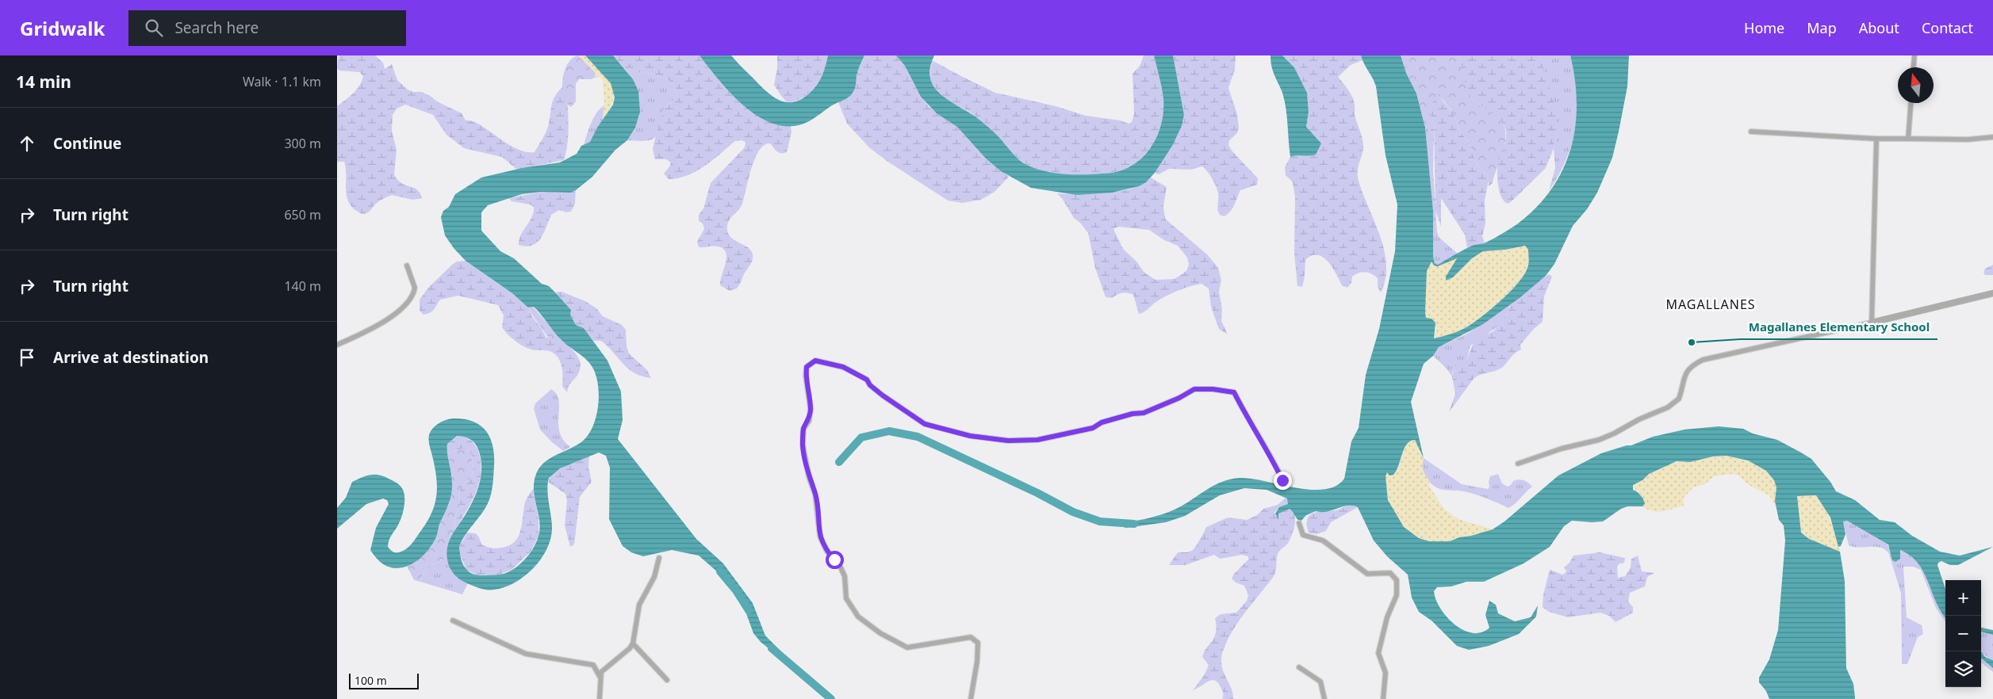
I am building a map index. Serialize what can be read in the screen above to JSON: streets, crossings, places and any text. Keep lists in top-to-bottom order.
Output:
{
  "districts": ["MAGALLANES"],
  "places": ["Magallanes Elementary School"],
  "scale_bar": "100 m",
  "north": "top",
  "page": {
    "header": "Gridwalk",
    "search": "Search here",
    "nav": [
      "Home",
      "Map",
      "About",
      "Contact"
    ],
    "heading": ["14 min", "Walk · 1.1 km"],
    "list": [
      ["Continue", "300 m"],
      ["Turn right", "650 m"],
      ["Turn right", "140 m"],
      "Arrive at destination"
    ],
    "map_buttons": ["+", "−"],
    "scale": "100 m"
  }
}
